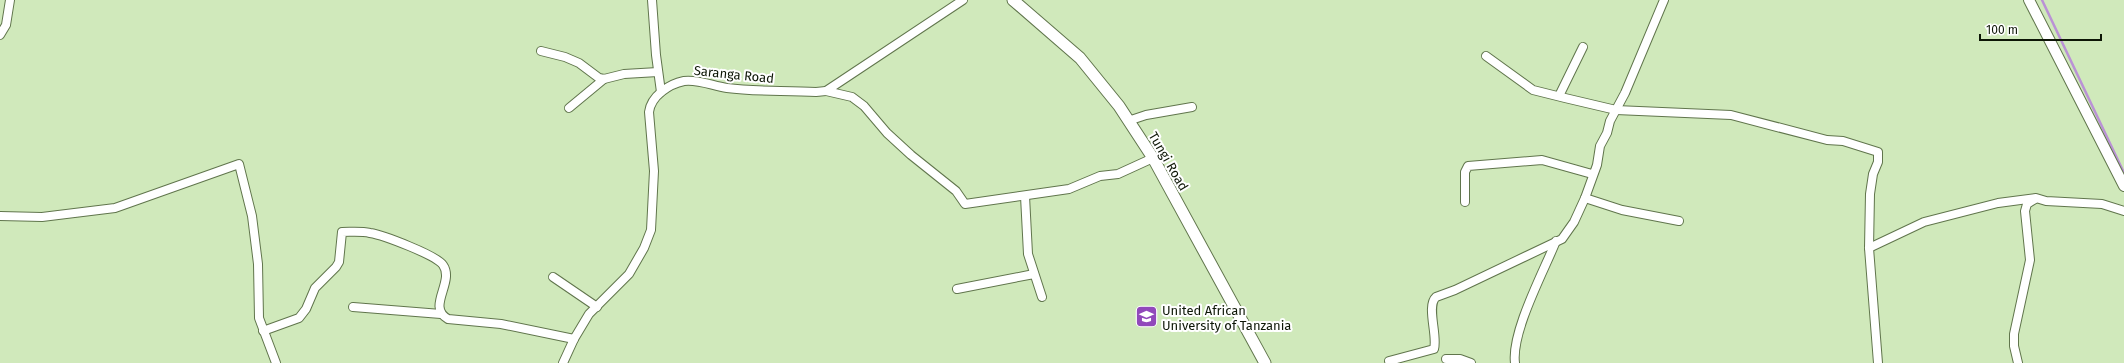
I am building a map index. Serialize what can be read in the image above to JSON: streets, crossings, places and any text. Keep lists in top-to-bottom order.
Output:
{
  "streets": {
    "main road": ["Tungi Road"],
    "street": ["Saranga Road"]
  },
  "places": {
    "school or university": ["United African University of Tanzania"]
  },
  "scale_bar": "100 m"
}
